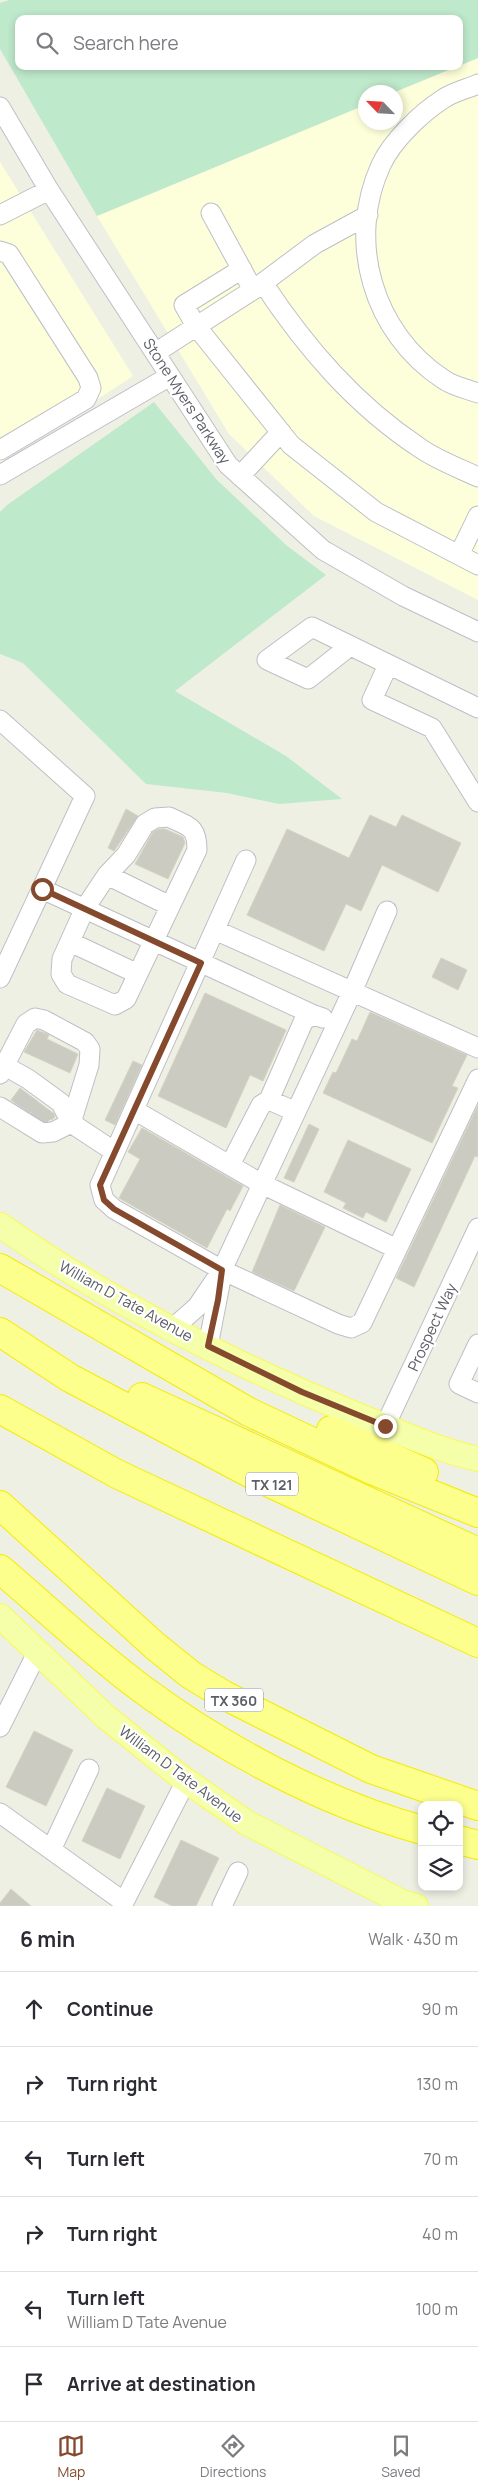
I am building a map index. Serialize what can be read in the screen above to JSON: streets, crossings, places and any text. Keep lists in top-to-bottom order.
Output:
{
  "streets": {
    "highway": ["TX 121", "TX 360"],
    "main road": ["William D Tate Avenue"],
    "street": ["Stone Myers Parkway", "Prospect Way"]
  },
  "crossings": [
    ["William D Tate Avenue", "Prospect Way"]
  ],
  "north": "top left",
  "page": {
    "search": "Search here",
    "heading": ["6 min", "Walk · 430 m"],
    "list": [
      ["Continue", "90 m"],
      ["Turn right", "130 m"],
      ["Turn left", "70 m"],
      ["Turn right", "40 m"],
      ["Turn left", "William D Tate Avenue", "100 m"],
      "Arrive at destination"
    ],
    "nav": ["Map", "Directions", "Saved"]
  }
}
